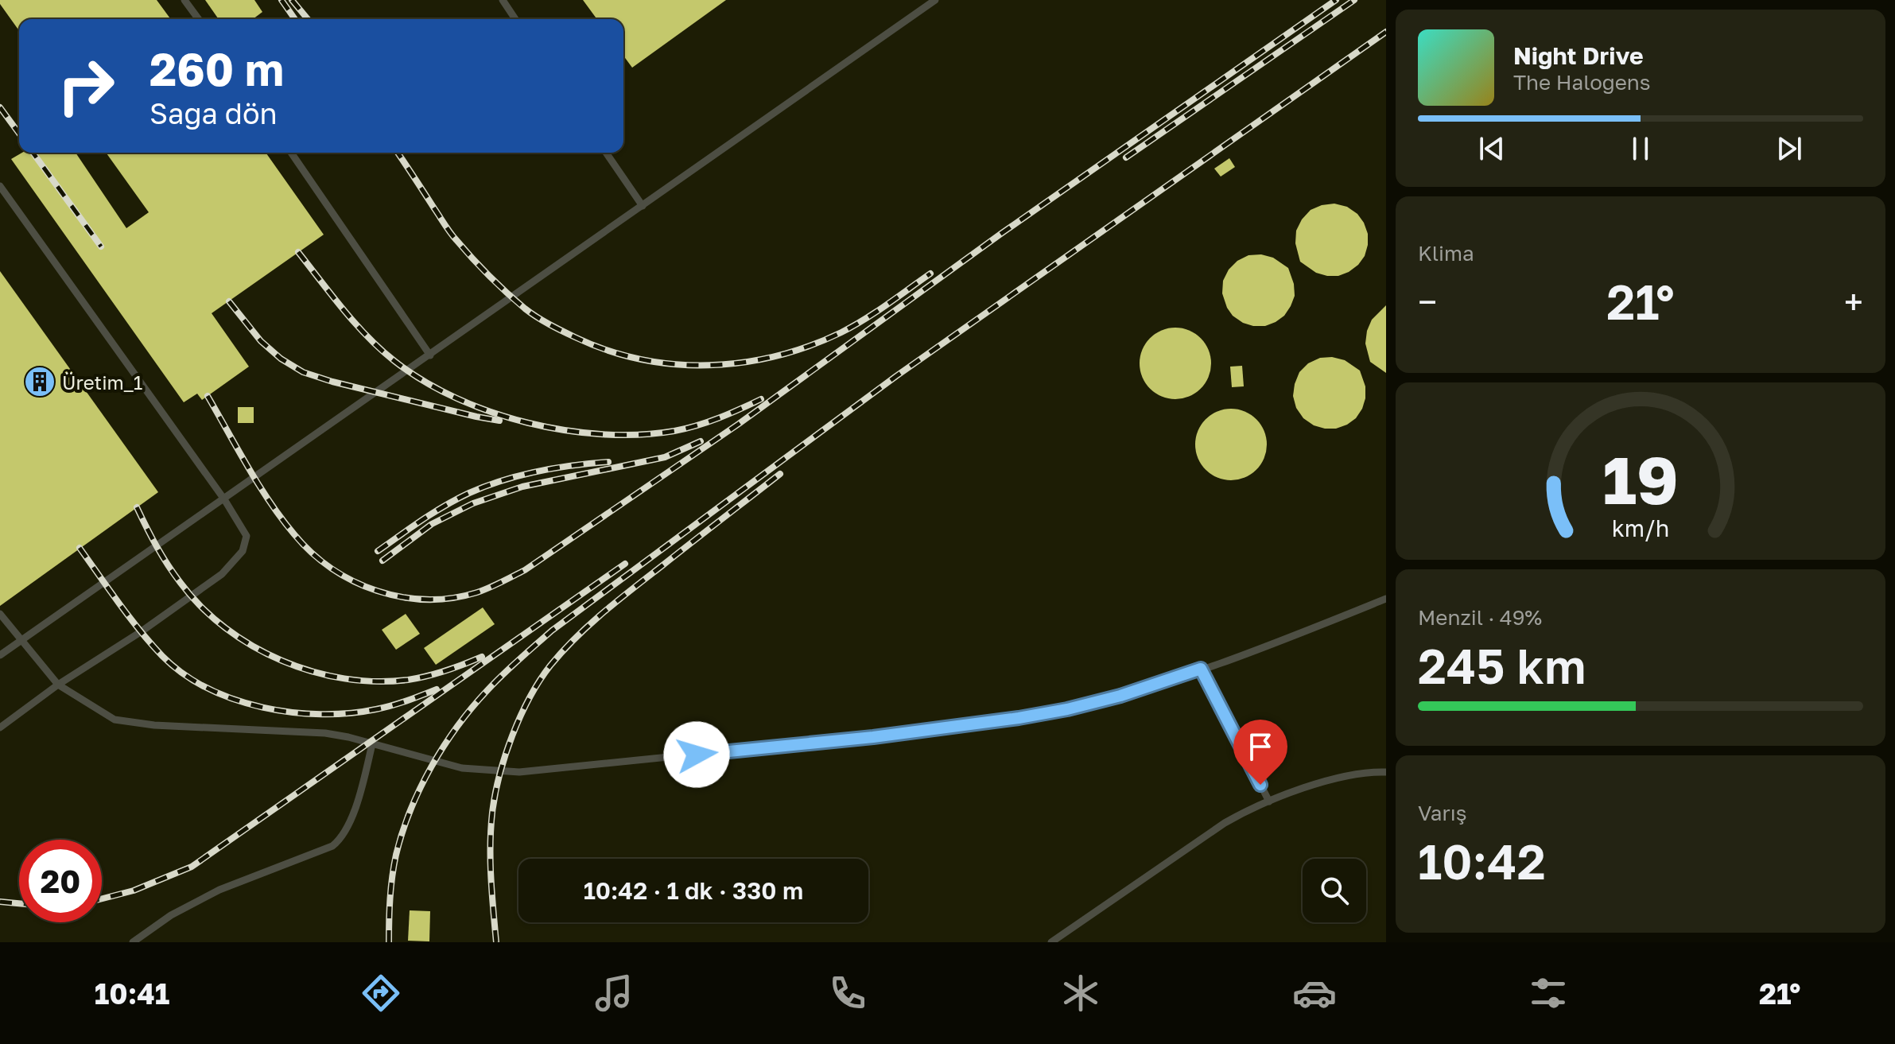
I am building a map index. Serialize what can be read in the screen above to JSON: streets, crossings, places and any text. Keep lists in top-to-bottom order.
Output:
{
  "places": {
    "building": ["Üretim_1"]
  },
  "page": {
    "turn": ["260 m", "Sağa dön"],
    "song": ["Night Drive", "The Halogens"],
    "tile": [
      "Klima",
      ["Menzil · 49%", "245 km"],
      ["Varış", "10:42"]
    ],
    "heat": ["−", "21°", "+"],
    "limit": "20",
    "trip": "10:42 · 1 dk · 330 m",
    "tabs": ["10:41", "21°"],
    "gauge": ["19", "km/h"]
  }
}
